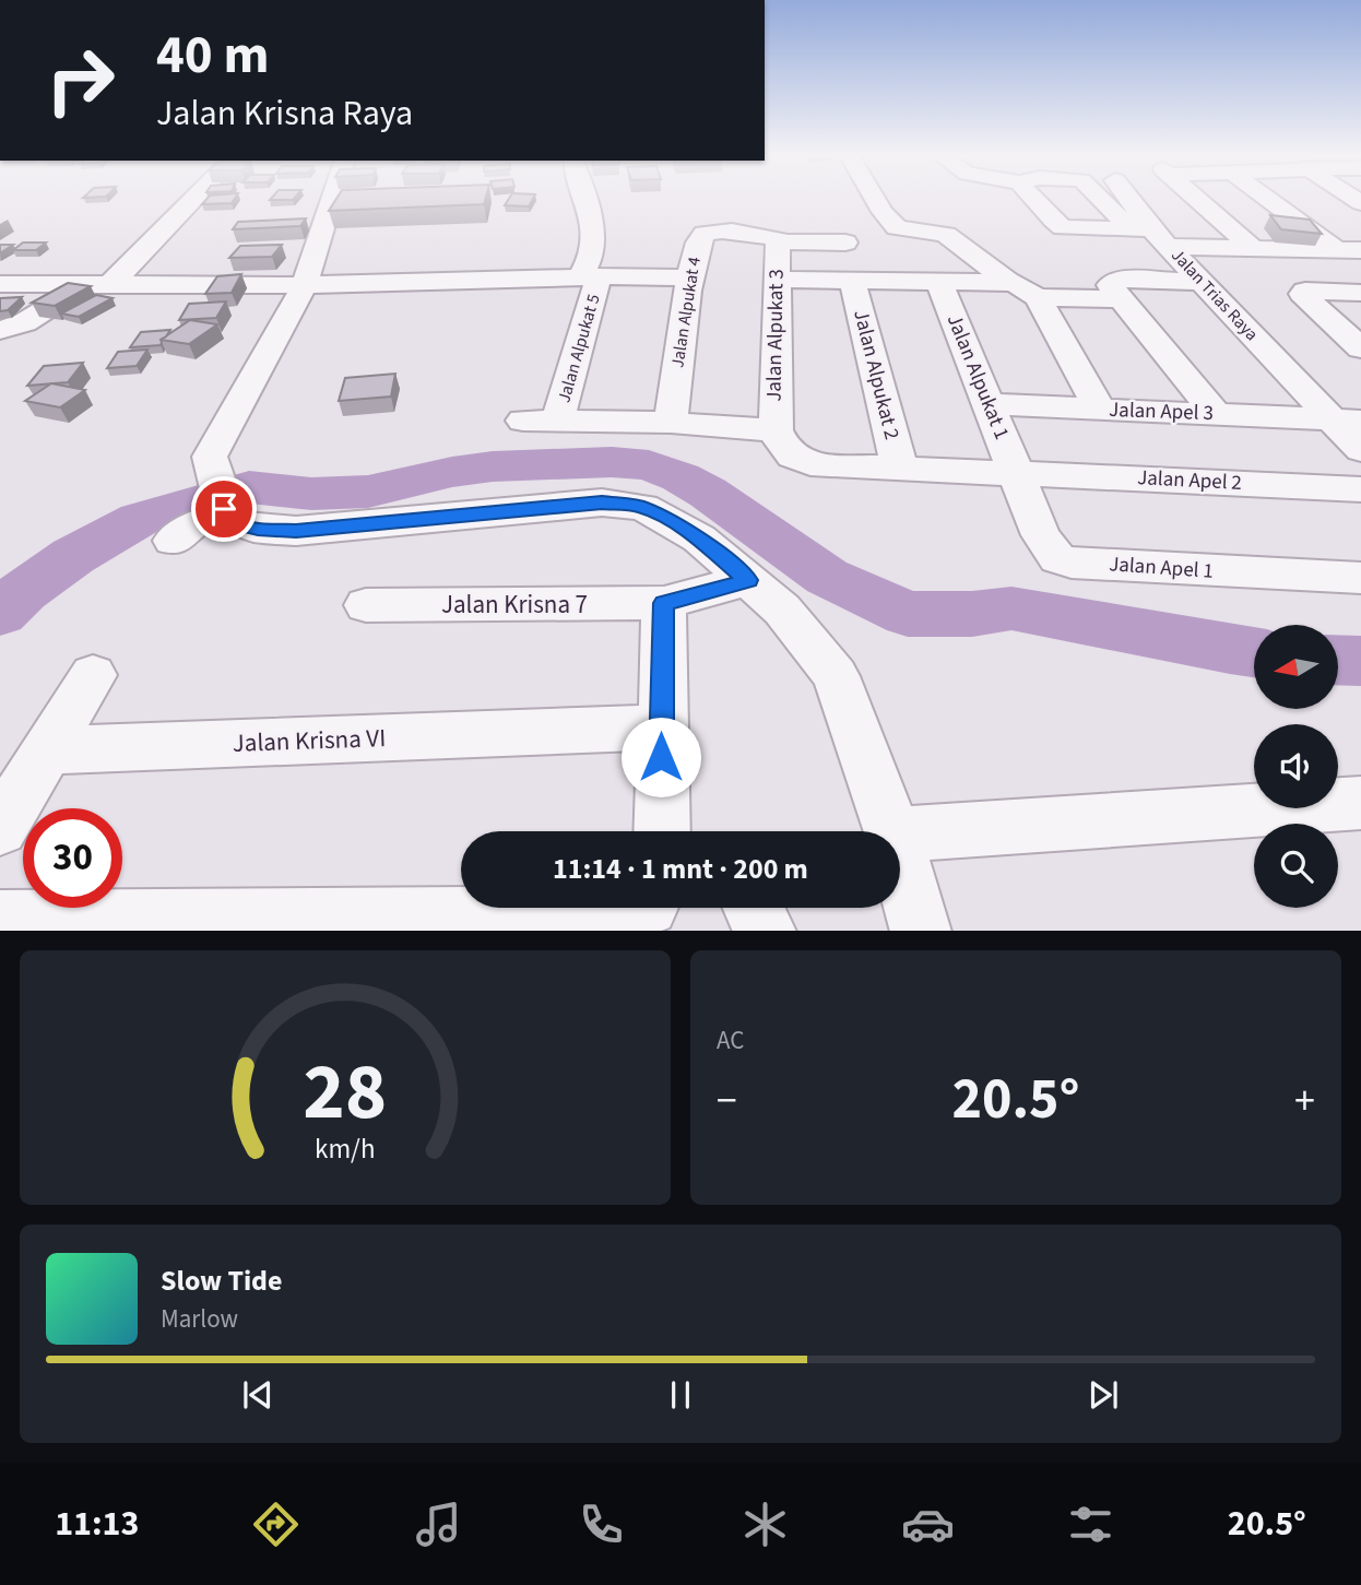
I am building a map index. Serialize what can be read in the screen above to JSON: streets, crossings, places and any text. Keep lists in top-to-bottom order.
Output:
{
  "streets": {
    "street": [
      "Jalan Trias Raya",
      "Jalan Alpukat 4",
      "Jalan Alpukat 3",
      "Jalan Alpukat 5",
      "Jalan Alpukat 2",
      "Jalan Alpukat 1",
      "Jalan Apel 3",
      "Jalan Apel 2",
      "Jalan Apel 1",
      "Jalan Krisna 7",
      "Jalan Krisna VI"
    ]
  },
  "crossings": [
    ["Jalan Trias Raya", "Jalan Apel 3"],
    ["Jalan Alpukat 4", "Jalan Alpukat 3"],
    ["Jalan Alpukat 4", "Jalan Alpukat 5"],
    ["Jalan Alpukat 3", "Jalan Apel 2"],
    ["Jalan Alpukat 2", "Jalan Apel 2"],
    ["Jalan Alpukat 1", "Jalan Apel 3"],
    ["Jalan Alpukat 1", "Jalan Apel 2"],
    ["Jalan Alpukat 1", "Jalan Apel 1"],
    ["Jalan Apel 2", "Jalan Apel 1"]
  ],
  "north": "left",
  "page": {
    "turn": ["40 m", "Jalan Krisna Raya"],
    "limit": "30",
    "trip": "11:14 · 1 mnt · 200 m",
    "tile": "AC",
    "heat": ["−", "20.5°", "+"],
    "song": ["Slow Tide", "Marlow"],
    "tabs": ["11:13", "20.5°"],
    "gauge": ["28", "km/h"]
  }
}
